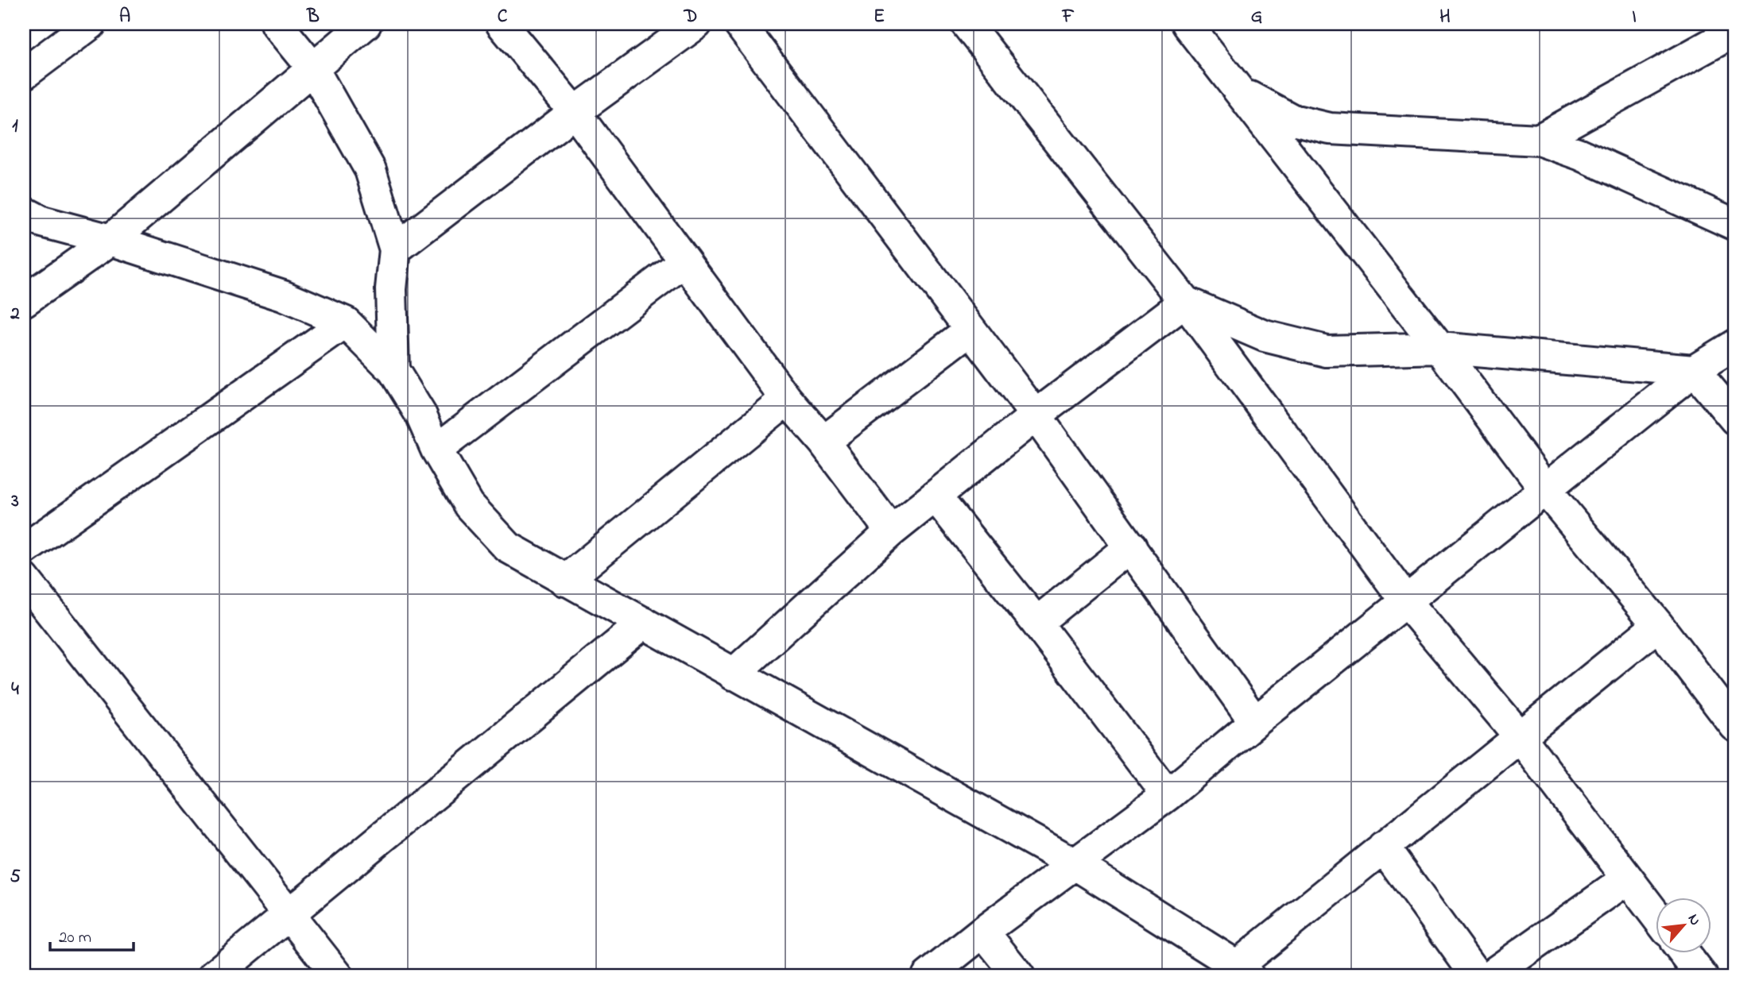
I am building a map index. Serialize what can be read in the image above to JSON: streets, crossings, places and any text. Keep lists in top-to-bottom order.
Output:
{
  "scale_bar": "20 m",
  "north": "top right",
  "grid": {
    "columns": [
      "A",
      "B",
      "C",
      "D",
      "E",
      "F",
      "G",
      "H",
      "I"
    ],
    "rows": [
      "1",
      "2",
      "3",
      "4",
      "5"
    ]
  }
}
